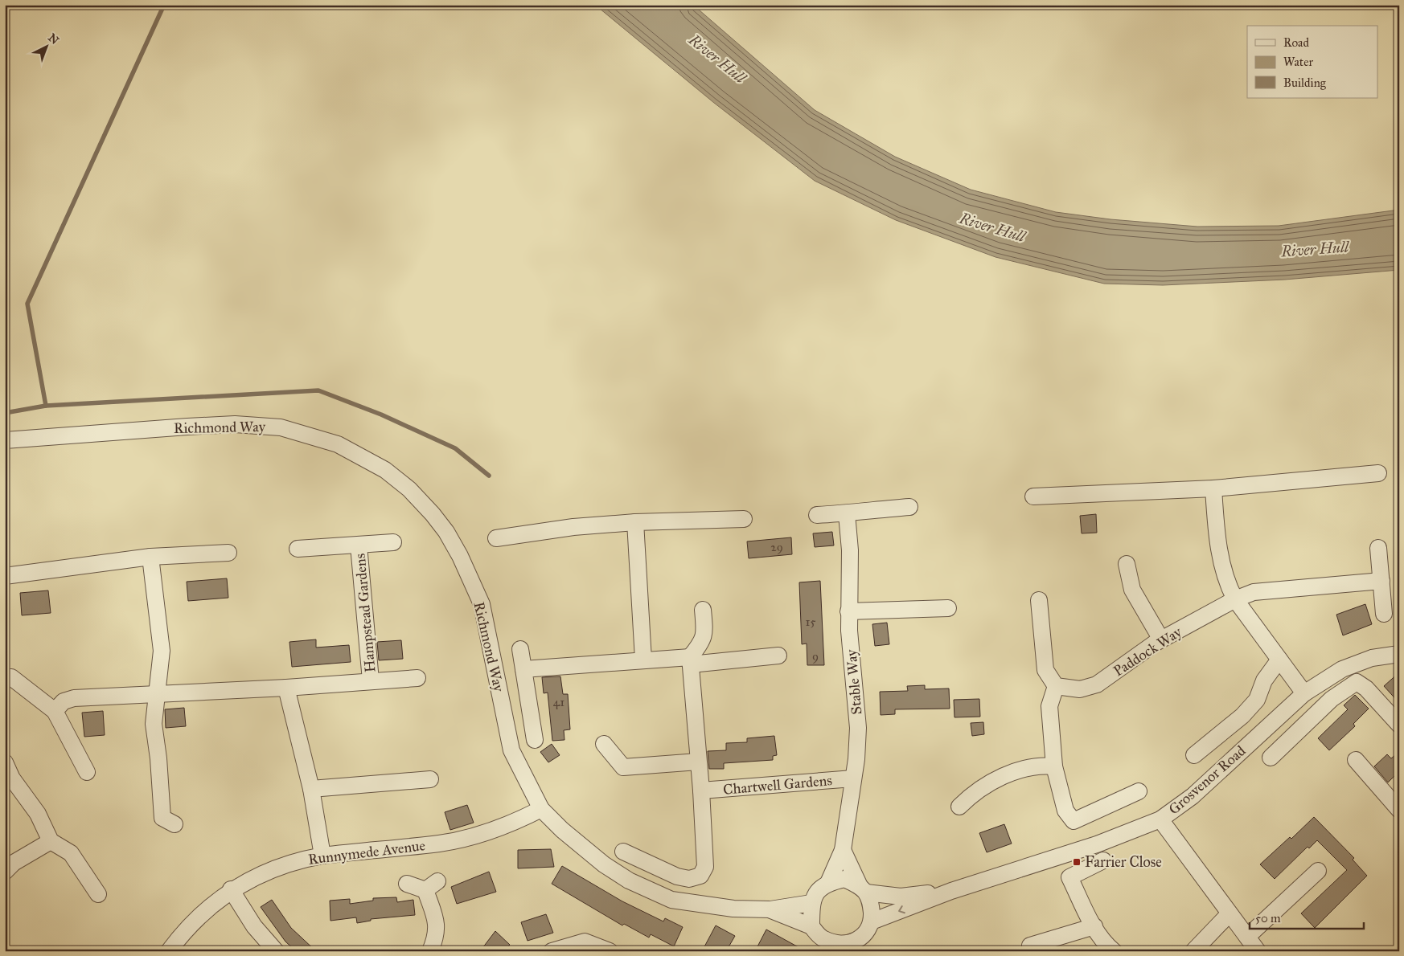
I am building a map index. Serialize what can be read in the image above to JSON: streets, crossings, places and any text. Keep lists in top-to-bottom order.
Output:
{
  "streets": {
    "street": [
      "Richmond Way",
      "Hampstead Gardens",
      "Paddock Way",
      "Stable Way",
      "Grosvenor Road",
      "Chartwell Gardens",
      "Runnymede Avenue"
    ]
  },
  "crossings": [
    ["Richmond Way", "Stable Way"],
    ["Richmond Way", "Grosvenor Road"],
    ["Richmond Way", "Runnymede Avenue"],
    ["Stable Way", "Grosvenor Road"],
    ["Stable Way", "Chartwell Gardens"]
  ],
  "water": ["River Hull"],
  "places": {
    "transit": ["Farrier Close"]
  },
  "house_numbers": [
    "29",
    "15",
    "9",
    "41"
  ],
  "legend": ["Road", "Water", "Building"],
  "scale_bar": "50 m",
  "north": "top right"
}
